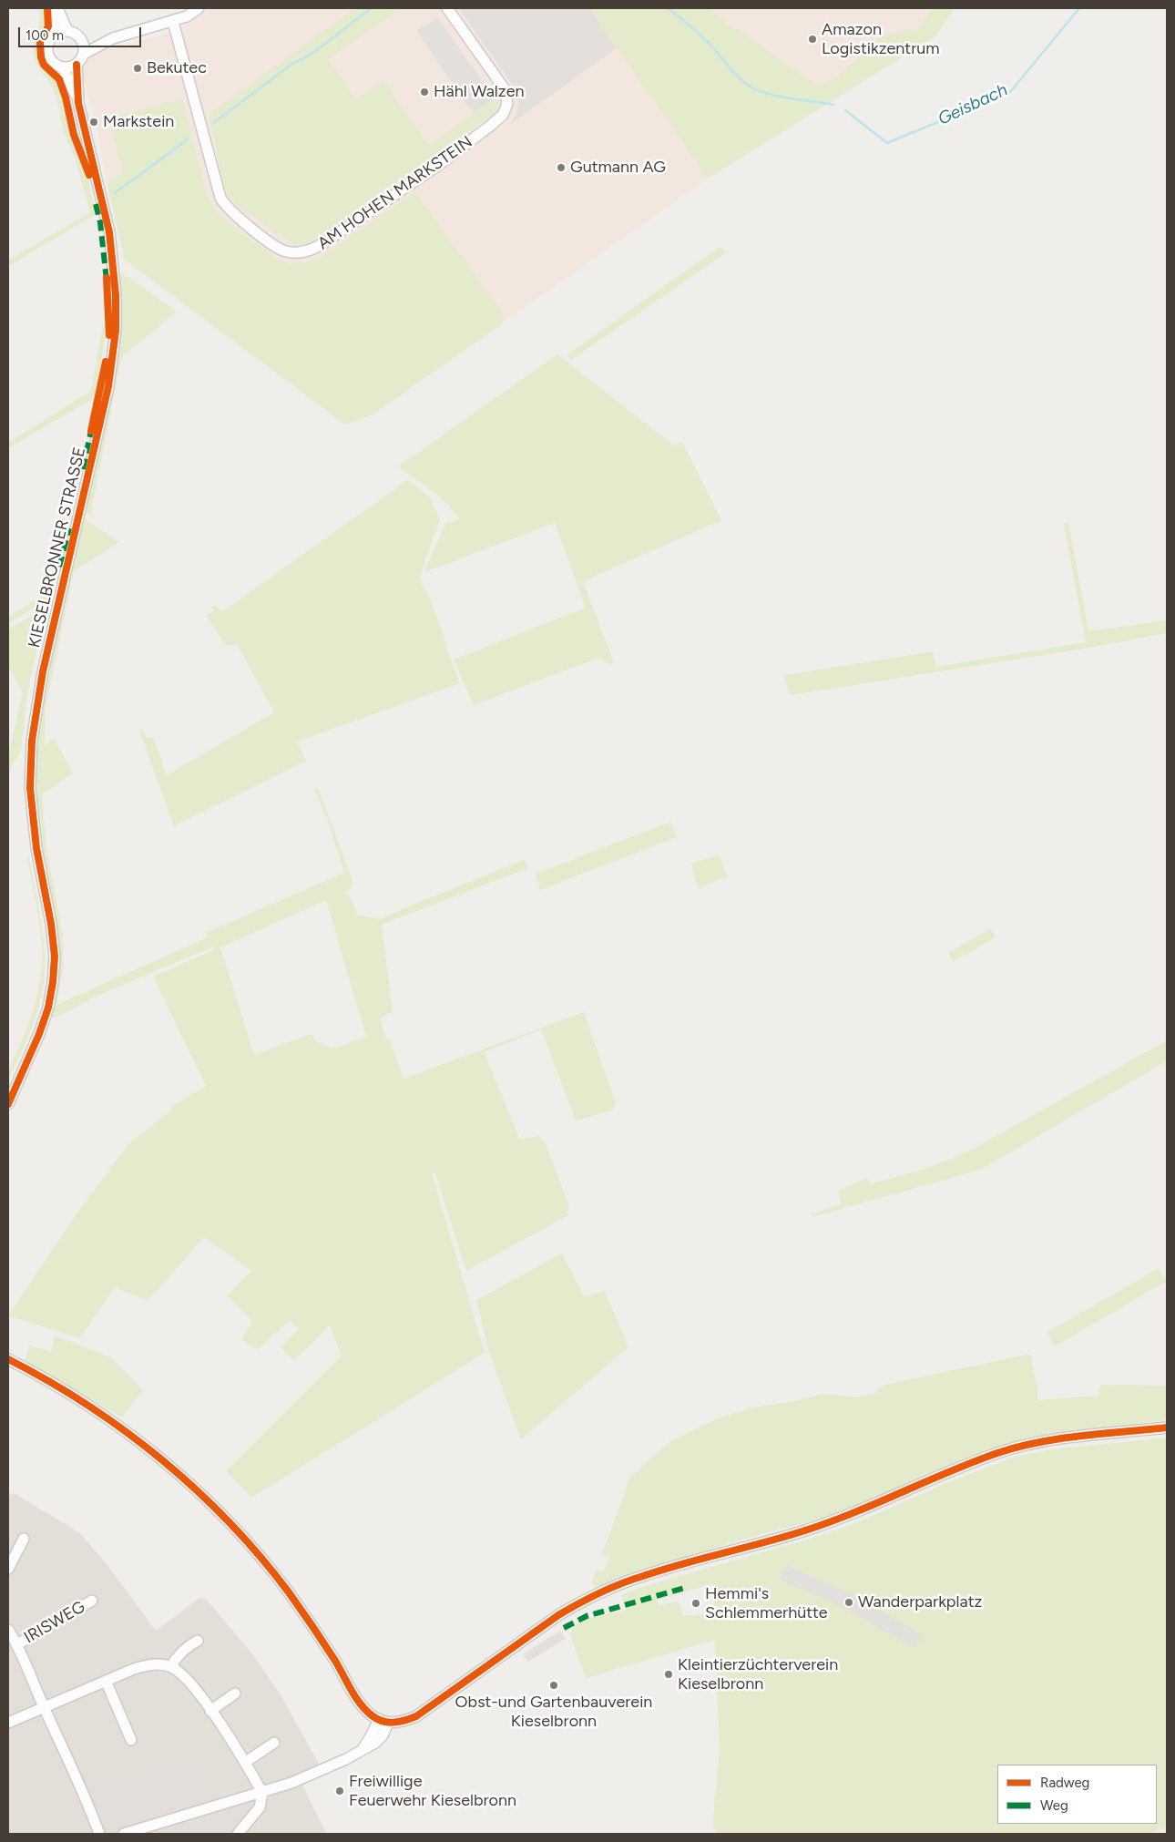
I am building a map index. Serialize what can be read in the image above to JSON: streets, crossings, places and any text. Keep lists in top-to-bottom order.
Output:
{
  "streets": {
    "street": ["AM HOHEN MARKSTEIN", "KIESELBRONNER STRASSE", "IRISWEG"]
  },
  "water": ["Geisbach"],
  "places": [
    "Amazon Logistikzentrum",
    "Bekutec",
    "Hähl Walzen",
    "Markstein",
    "Gutmann AG",
    "Wanderparkplatz",
    "Hemmi's Schlemmerhütte",
    "Kleintierzüchterverein Kieselbronn",
    "Obst-und Gartenbauverein Kieselbronn",
    "Freiwillige Feuerwehr Kieselbronn"
  ],
  "legend": ["Radweg", "Weg"],
  "scale_bar": "100 m"
}
